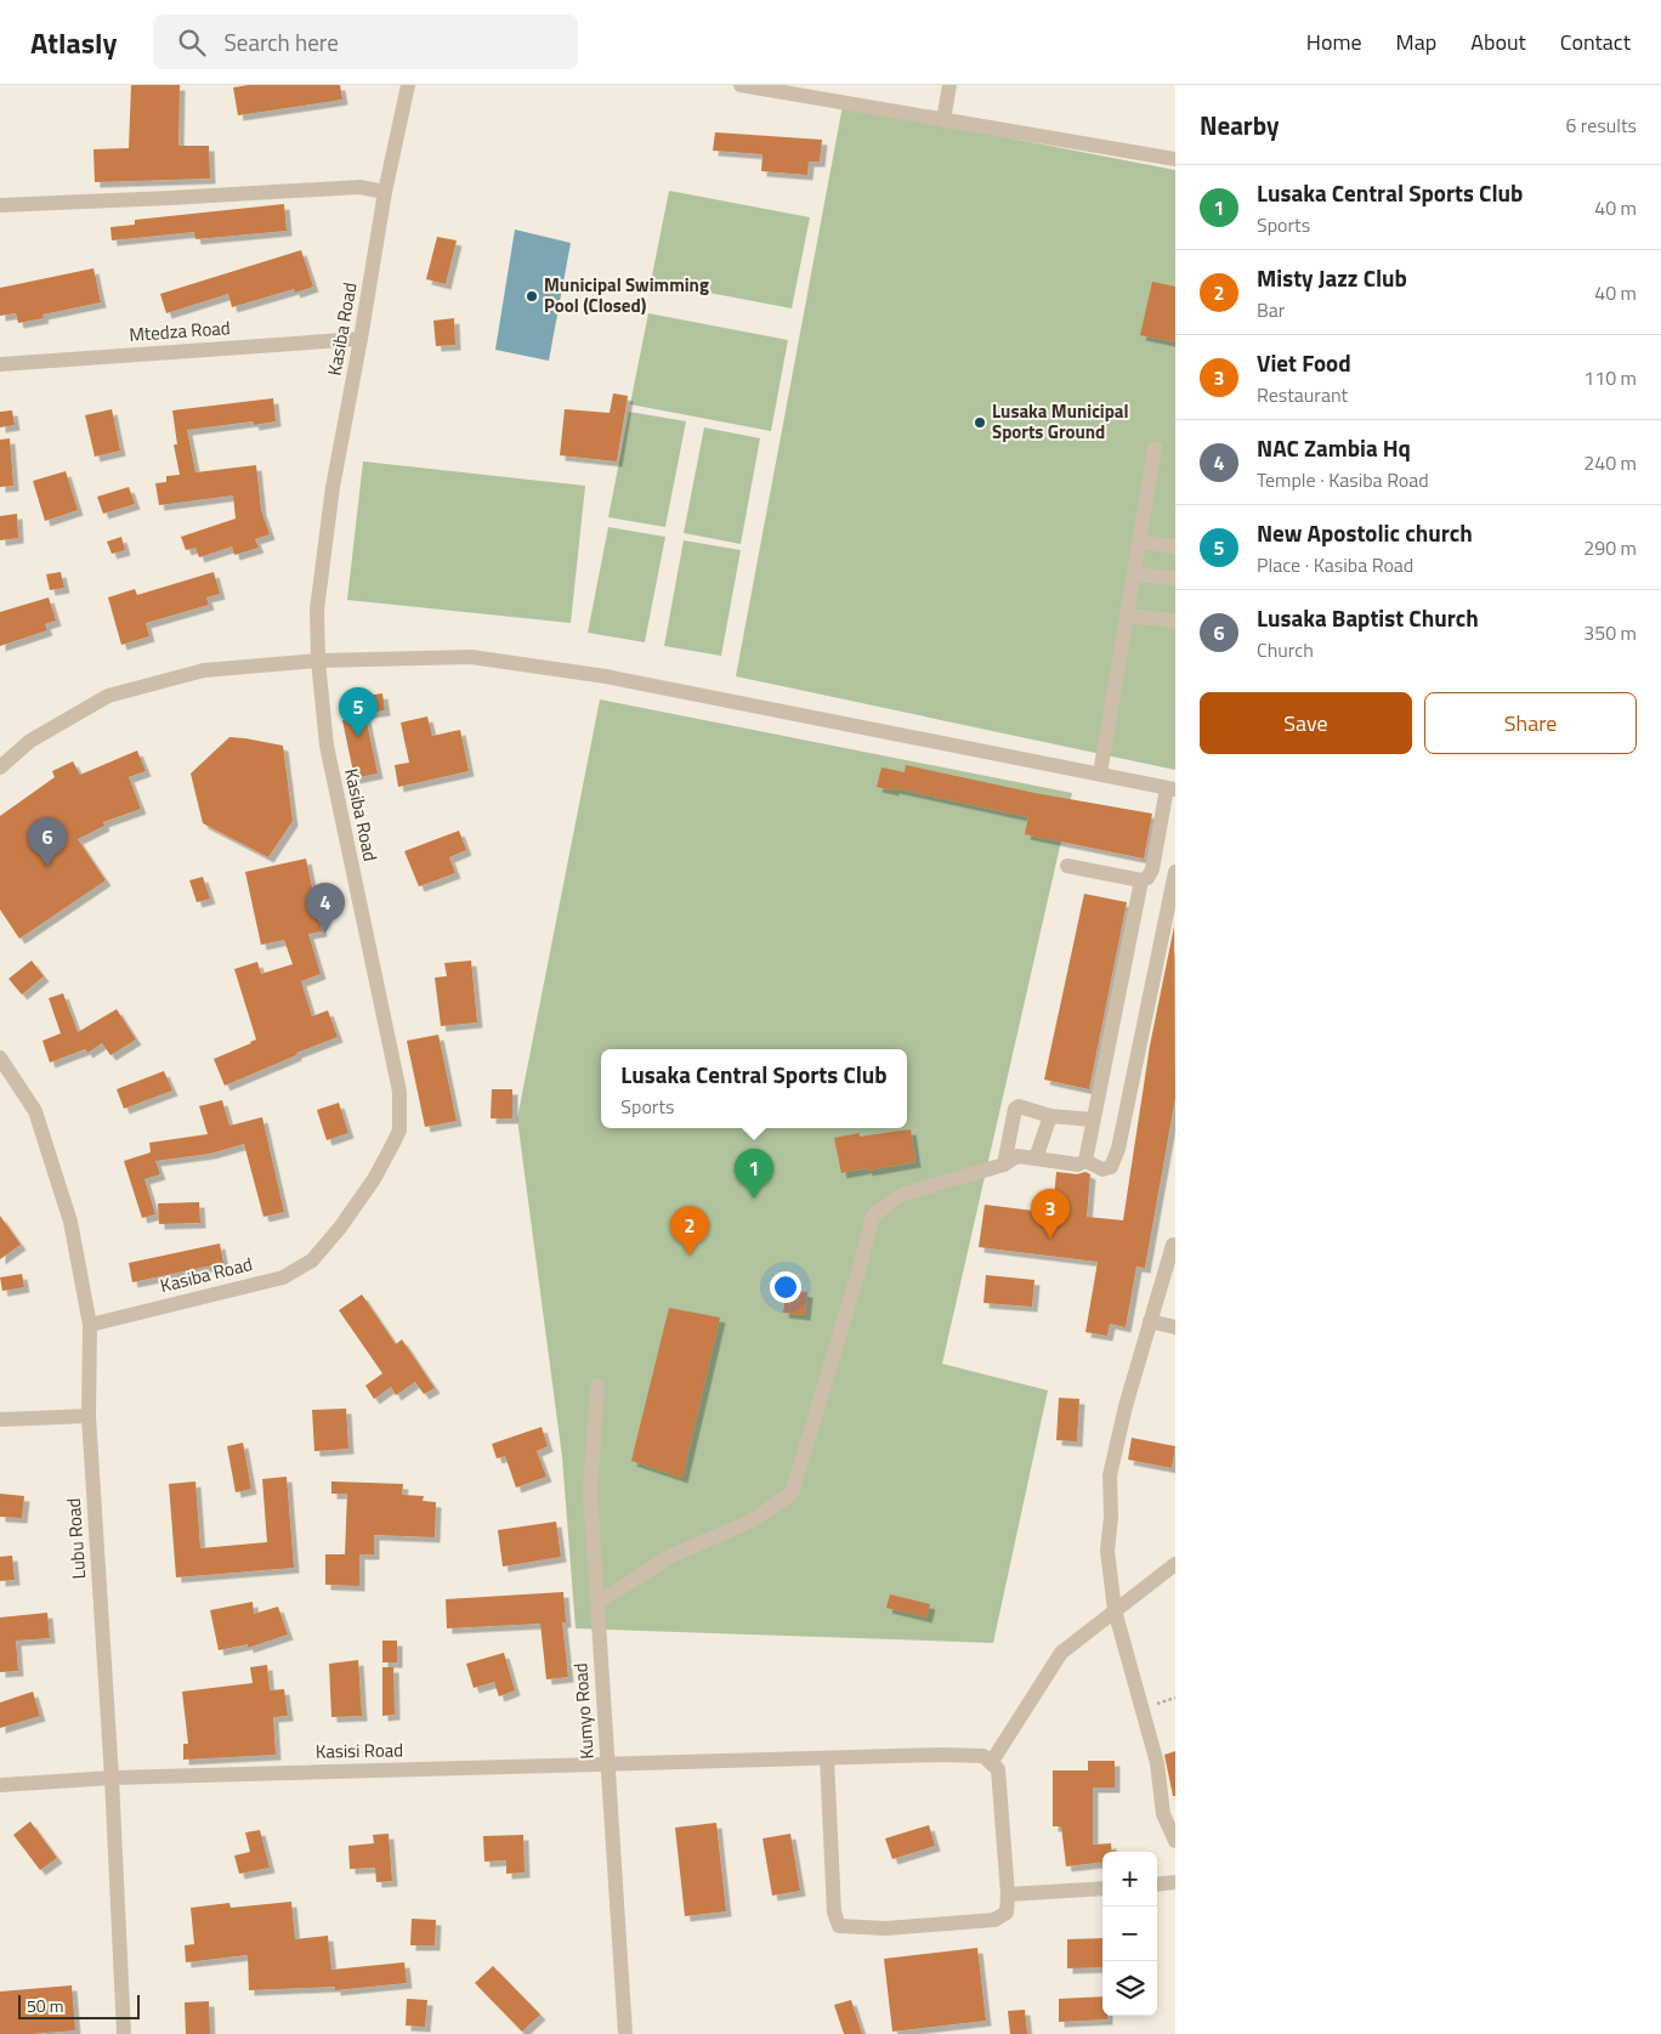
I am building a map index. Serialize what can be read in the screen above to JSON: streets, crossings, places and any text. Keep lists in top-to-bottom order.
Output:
{
  "streets": {
    "street": [
      "Kasiba Road",
      "Mtedza Road",
      "Lubu Road",
      "Kumyo Road",
      "Kasisi Road"
    ]
  },
  "crossings": [
    ["Kasiba Road", "Mtedza Road"],
    ["Kasiba Road", "Lubu Road"],
    ["Lubu Road", "Kasisi Road"],
    ["Kumyo Road", "Kasisi Road"]
  ],
  "places": ["Municipal Swimming Pool (Closed)", "Lusaka Municipal Sports Ground"],
  "scale_bar": "50 m",
  "page": {
    "header": "Atlasly",
    "search": "Search here",
    "nav": [
      "Home",
      "Map",
      "About",
      "Contact"
    ],
    "heading": ["Nearby", "6 results"],
    "list": [
      {
        "mark": "1",
        "name": "Lusaka Central Sports Club",
        "note": "Sports",
        "value": "40 m"
      },
      {
        "mark": "2",
        "name": "Misty Jazz Club",
        "note": "Bar",
        "value": "40 m"
      },
      {
        "mark": "3",
        "name": "Viet Food",
        "note": "Restaurant",
        "value": "110 m"
      },
      {
        "mark": "4",
        "name": "NAC Zambia Hq",
        "note": "Temple · Kasiba Road",
        "value": "240 m"
      },
      {
        "mark": "5",
        "name": "New Apostolic church",
        "note": "Place · Kasiba Road",
        "value": "290 m"
      },
      {
        "mark": "6",
        "name": "Lusaka Baptist Church",
        "note": "Church",
        "value": "350 m"
      }
    ],
    "buttons": ["Save", "Share"],
    "pins": [
      "5",
      "6",
      "4",
      "1",
      "3",
      "2"
    ],
    "popup": ["Lusaka Central Sports Club", "Sports"],
    "map_buttons": ["+", "−"],
    "scale": "50 m"
  }
}
